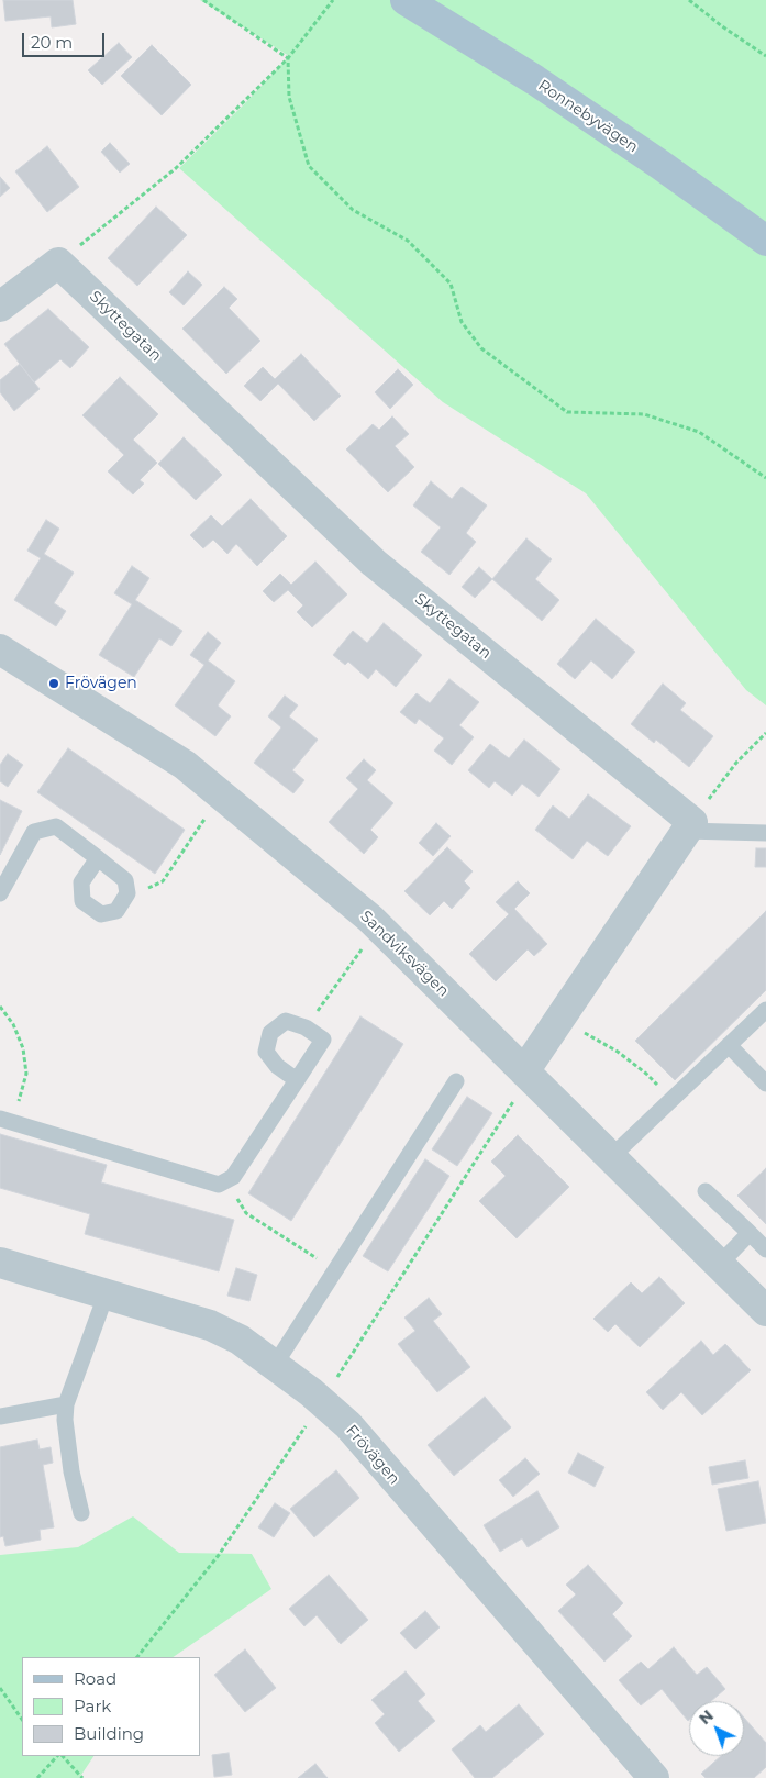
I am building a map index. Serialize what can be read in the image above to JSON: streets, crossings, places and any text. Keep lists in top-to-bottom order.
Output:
{
  "streets": {
    "main road": ["Ronnebyvägen"],
    "street": ["Skyttegatan", "Sandviksvägen", "Frövägen"]
  },
  "places": ["Frövägen"],
  "legend": ["Road", "Park", "Building"],
  "scale_bar": "20 m",
  "north": "top left"
}
